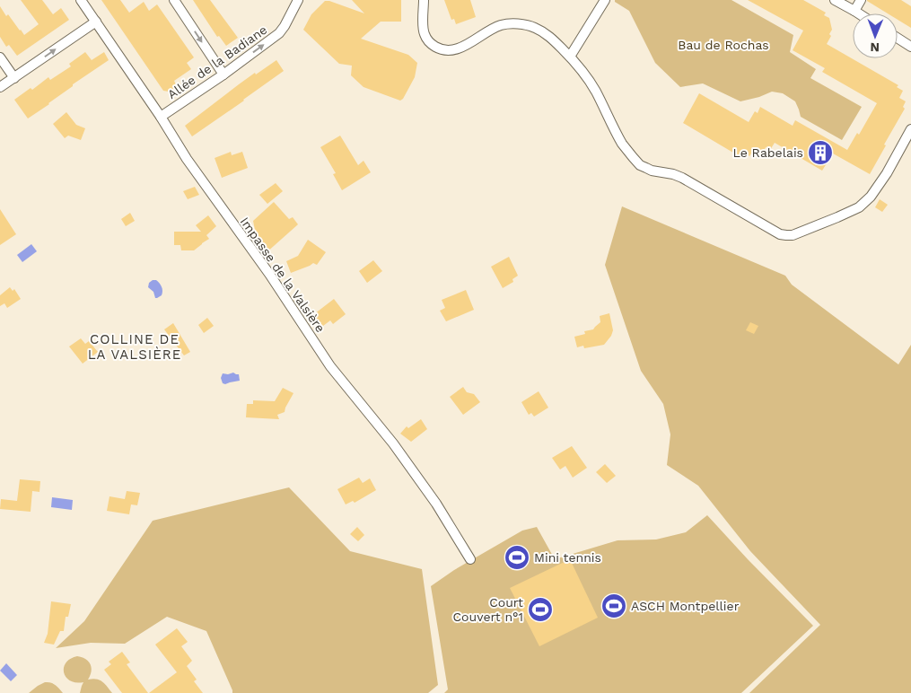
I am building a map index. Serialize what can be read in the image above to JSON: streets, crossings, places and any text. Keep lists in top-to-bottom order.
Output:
{
  "streets": {
    "street": ["Allée de la Badiane", "Impasse de la Valsière"]
  },
  "crossings": [
    ["Allée de la Badiane", "Impasse de la Valsière"]
  ],
  "one_way": ["Allée de la Badiane"],
  "districts": ["COLLINE DE LA VALSIÈRE"],
  "parks": ["Bau de Rochas"],
  "places": {
    "building": ["Le Rabelais"],
    "sports": ["Mini tennis", "ASCH Montpellier", "Court Couvert n°1"]
  },
  "north": "bottom"
}
